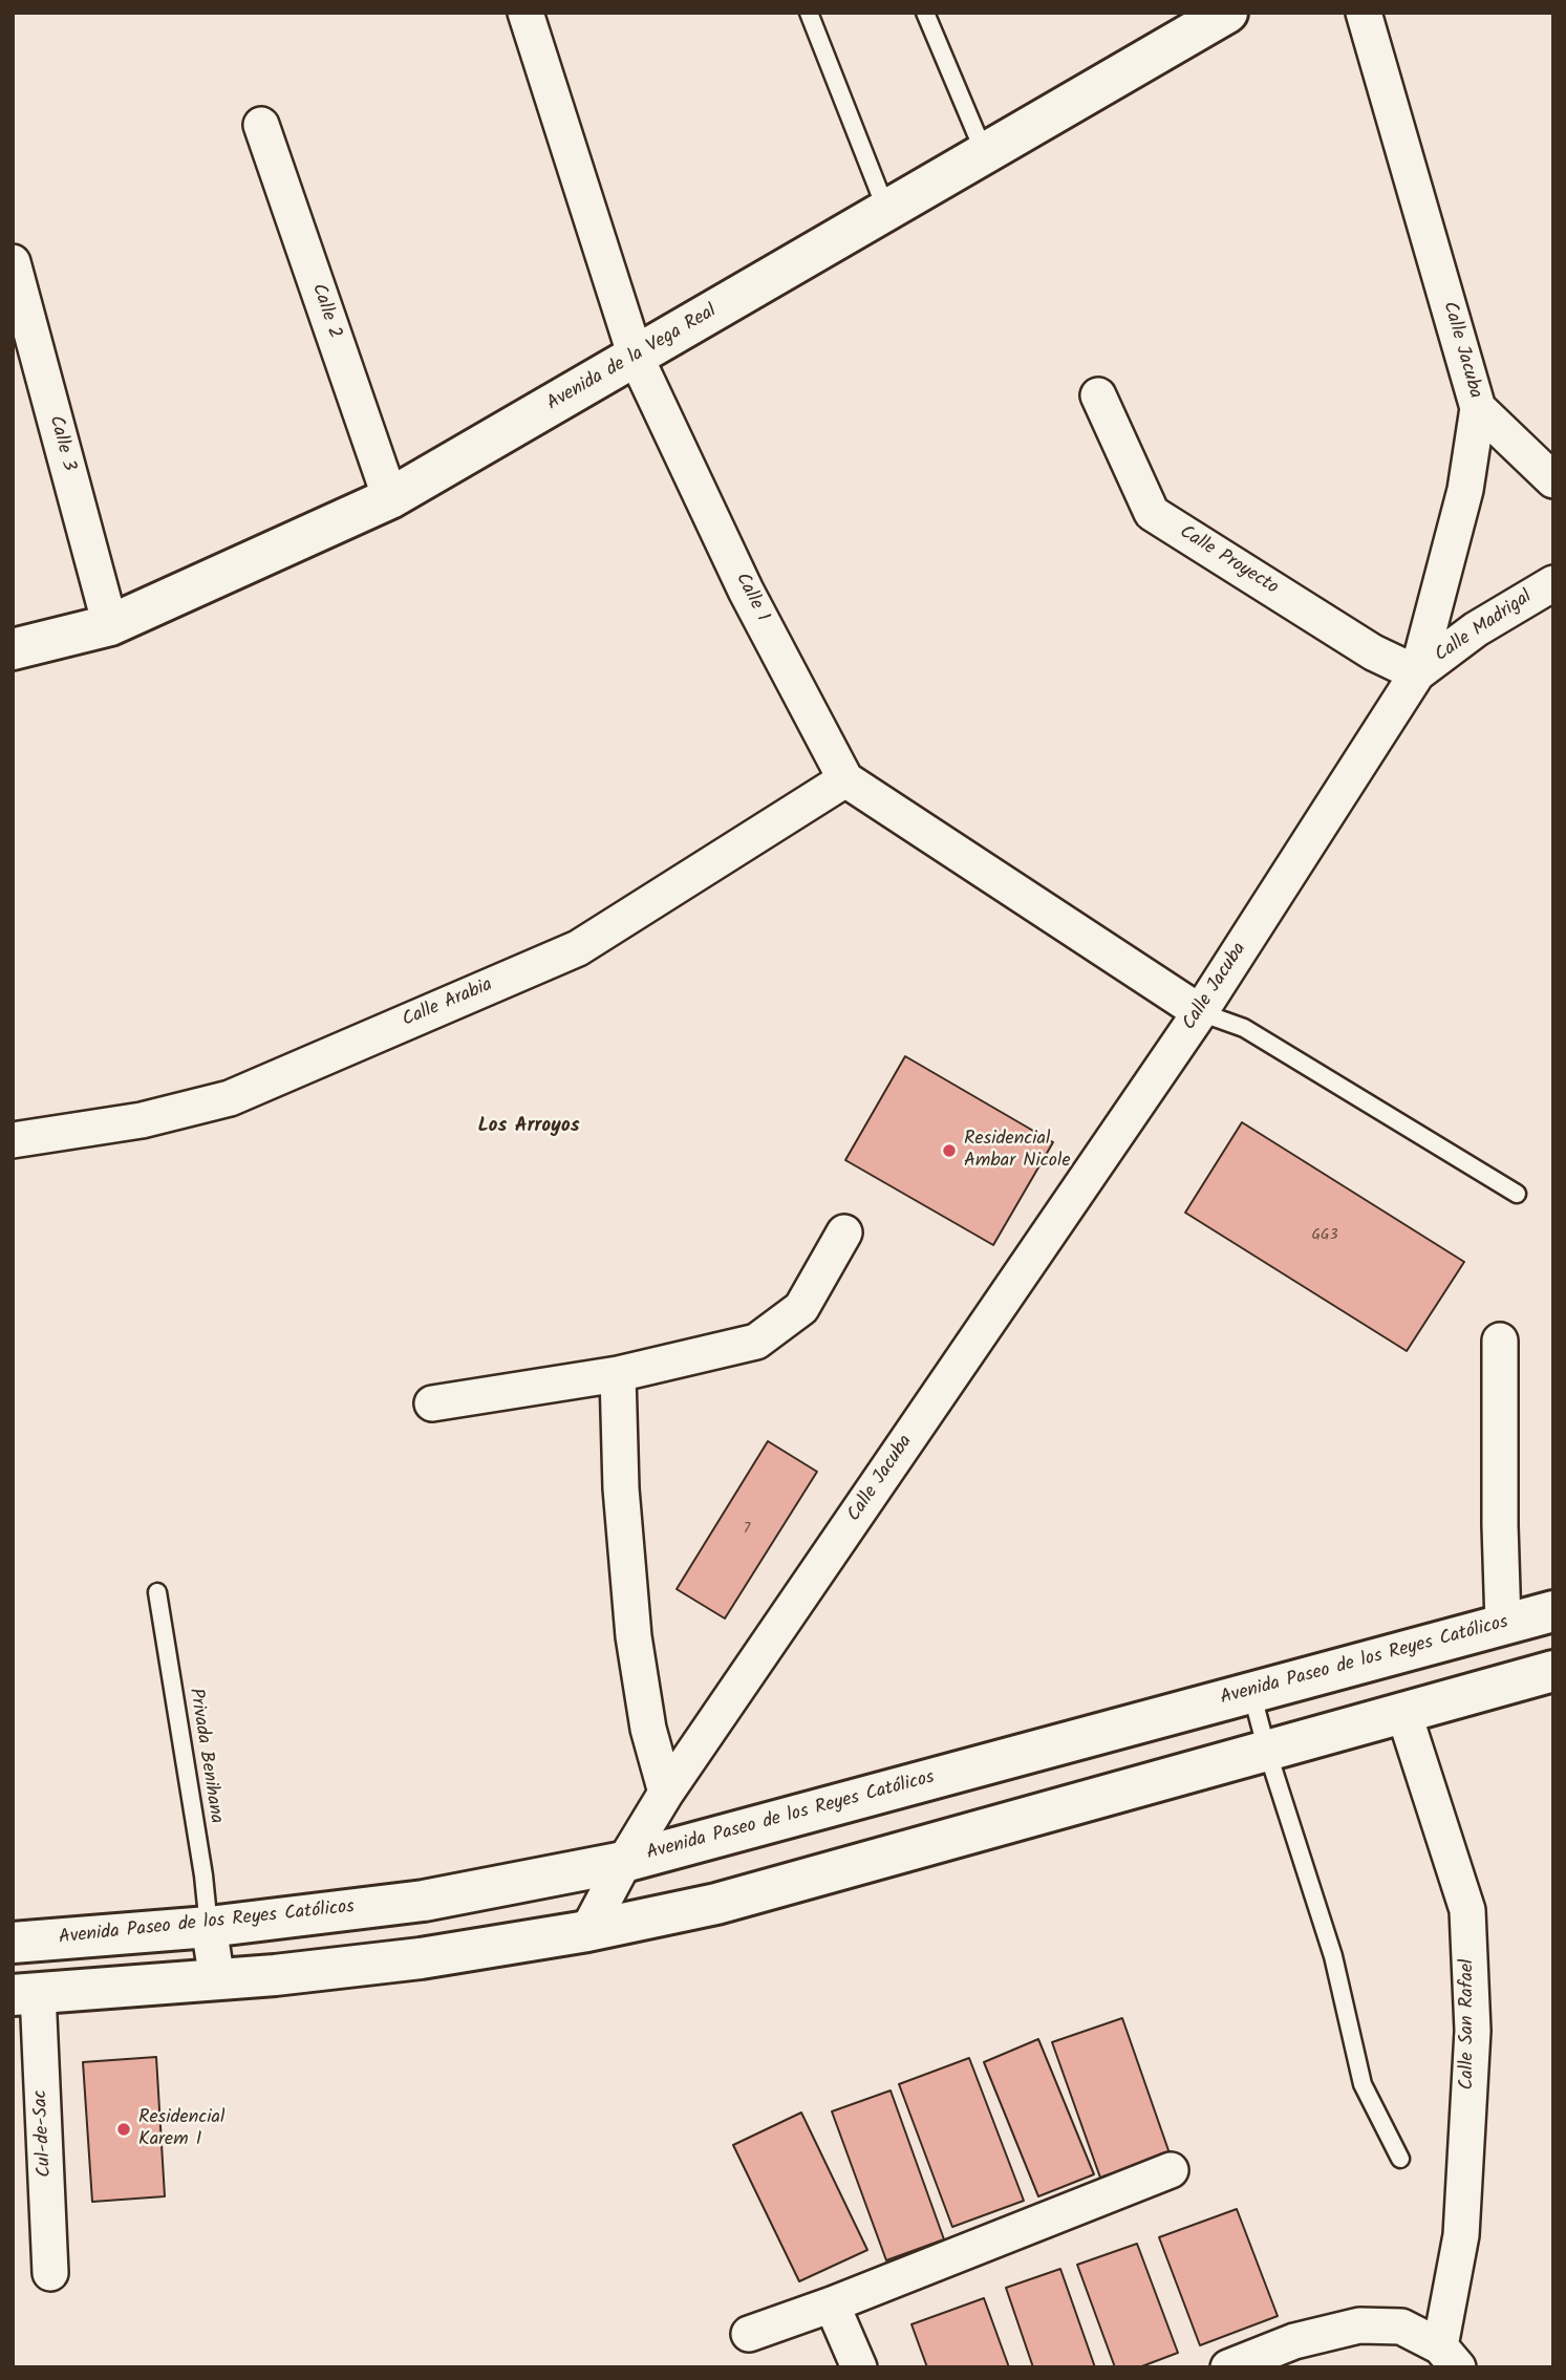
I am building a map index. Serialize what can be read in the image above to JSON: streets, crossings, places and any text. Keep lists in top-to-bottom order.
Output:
{
  "streets": {
    "main road": ["Avenida de la Vega Real", "Avenida Paseo de los Reyes Católicos"],
    "street": [
      "Calle 2",
      "Calle Jacuba",
      "Calle 3",
      "Calle Proyecto",
      "Calle 1",
      "Calle Madrigal",
      "Calle Arabia",
      "Calle San Rafael",
      "Cul-de-Sac"
    ],
    "lane": ["Privada Benihana"]
  },
  "crossings": [
    ["Calle 2", "Avenida de la Vega Real"],
    ["Calle Jacuba", "Calle Proyecto"],
    ["Calle Jacuba", "Calle 1"],
    ["Calle Jacuba", "Calle Madrigal"],
    ["Calle Jacuba", "Avenida Paseo de los Reyes Católicos"],
    ["Avenida de la Vega Real", "Calle 3"],
    ["Avenida de la Vega Real", "Calle 1"],
    ["Calle Proyecto", "Calle Madrigal"],
    ["Calle 1", "Calle Arabia"],
    ["Avenida Paseo de los Reyes Católicos", "Privada Benihana"]
  ],
  "districts": ["Los Arroyos"],
  "places": ["Residencial Ambar Nicole", "Residencial Karem I"],
  "house_numbers": ["GG3", "7"]
}
